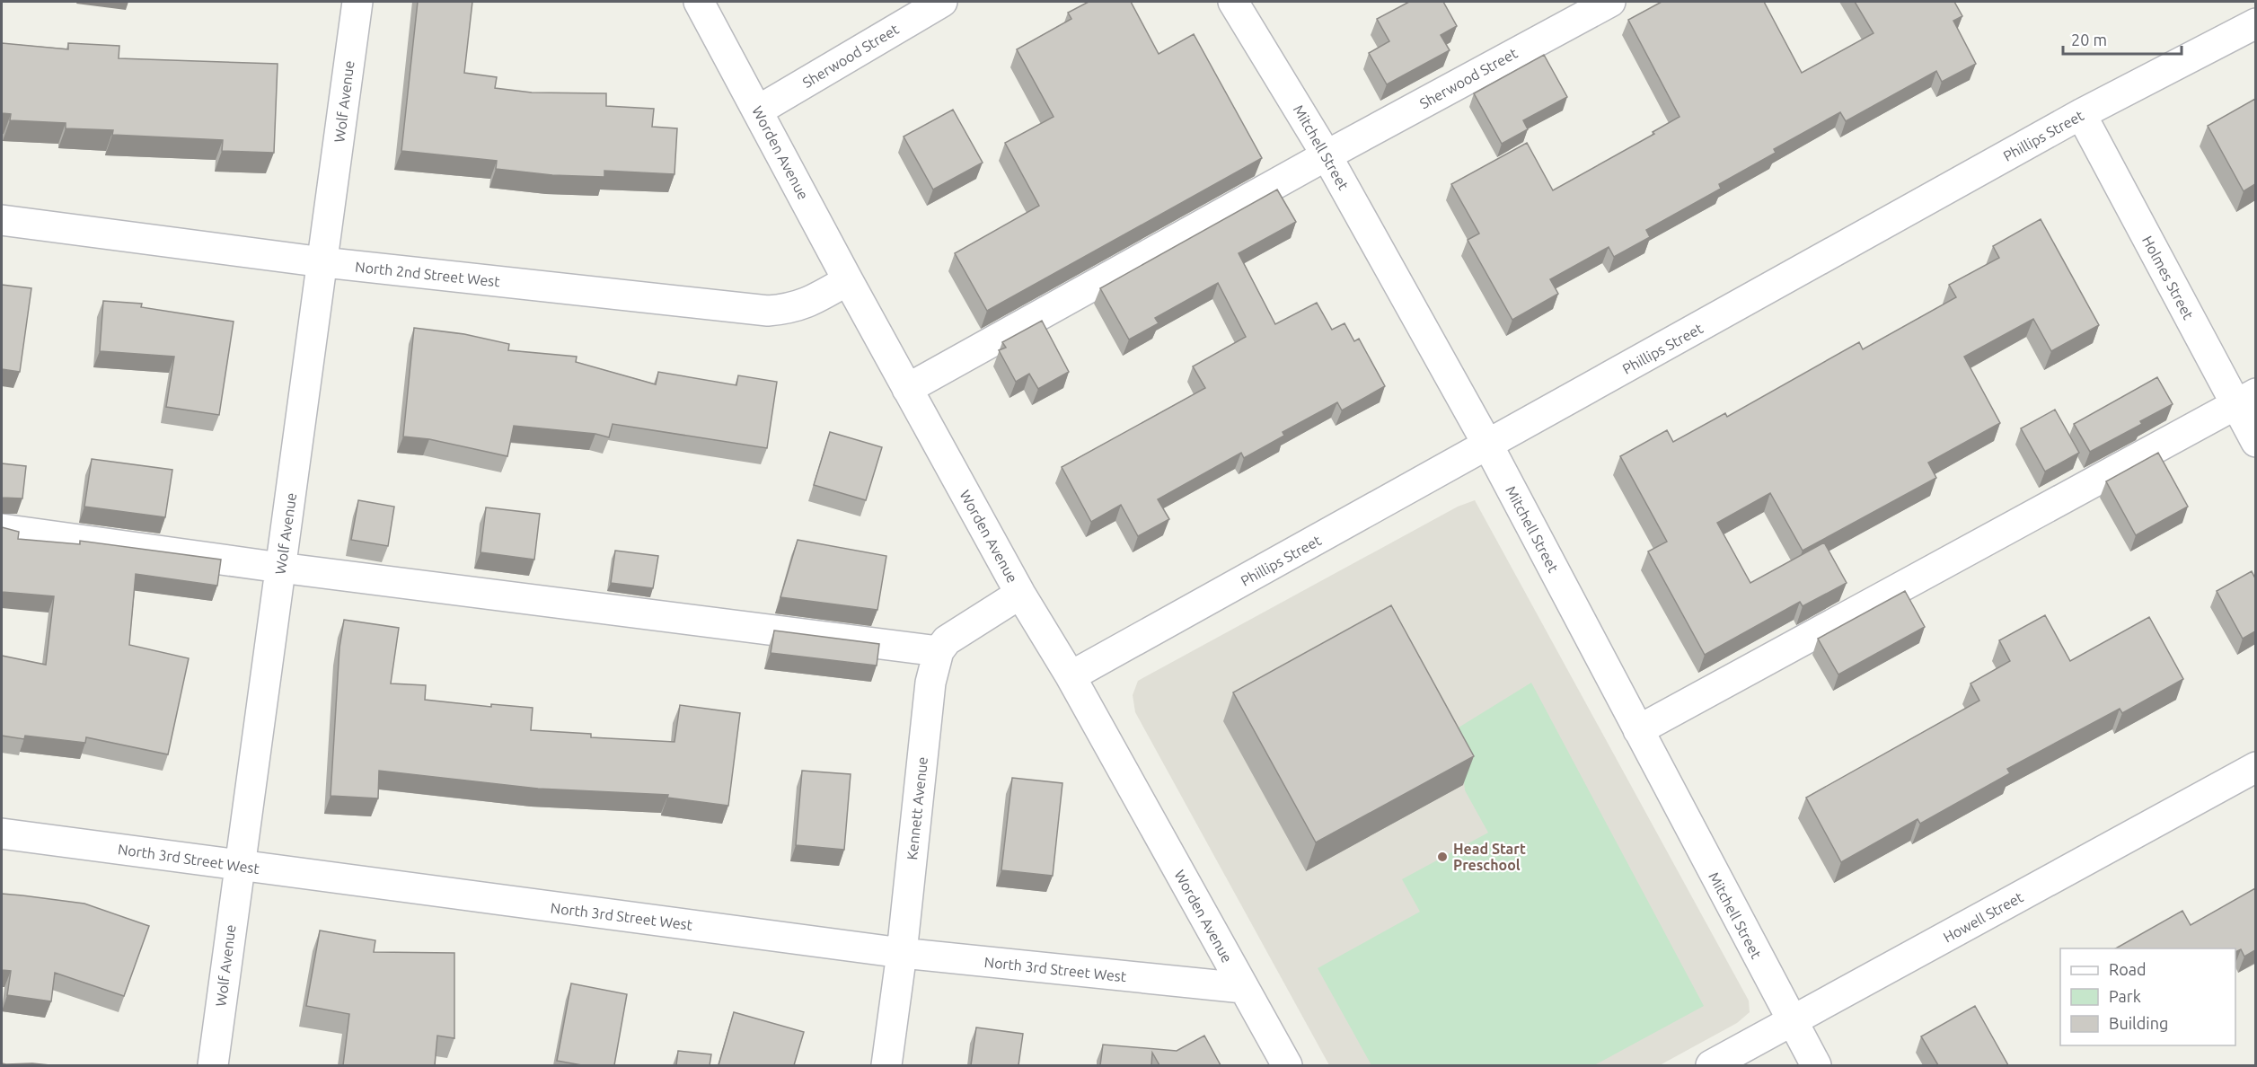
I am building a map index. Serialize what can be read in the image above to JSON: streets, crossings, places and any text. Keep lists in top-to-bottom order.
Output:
{
  "streets": {
    "street": [
      "Sherwood Street",
      "Wolf Avenue",
      "Phillips Street",
      "Mitchell Street",
      "Worden Avenue",
      "North 2nd Street West",
      "Holmes Street",
      "Kennett Avenue",
      "North 3rd Street West",
      "Howell Street"
    ]
  },
  "crossings": [
    ["Sherwood Street", "Mitchell Street"],
    ["Sherwood Street", "Worden Avenue"],
    ["Wolf Avenue", "North 2nd Street West"],
    ["Wolf Avenue", "North 3rd Street West"],
    ["Phillips Street", "Mitchell Street"],
    ["Phillips Street", "Worden Avenue"],
    ["Phillips Street", "Holmes Street"],
    ["Mitchell Street", "Howell Street"],
    ["Worden Avenue", "North 2nd Street West"],
    ["Worden Avenue", "North 3rd Street West"],
    ["Kennett Avenue", "North 3rd Street West"]
  ],
  "places": ["Head Start Preschool"],
  "legend": ["Road", "Park", "Building"],
  "scale_bar": "20 m"
}
